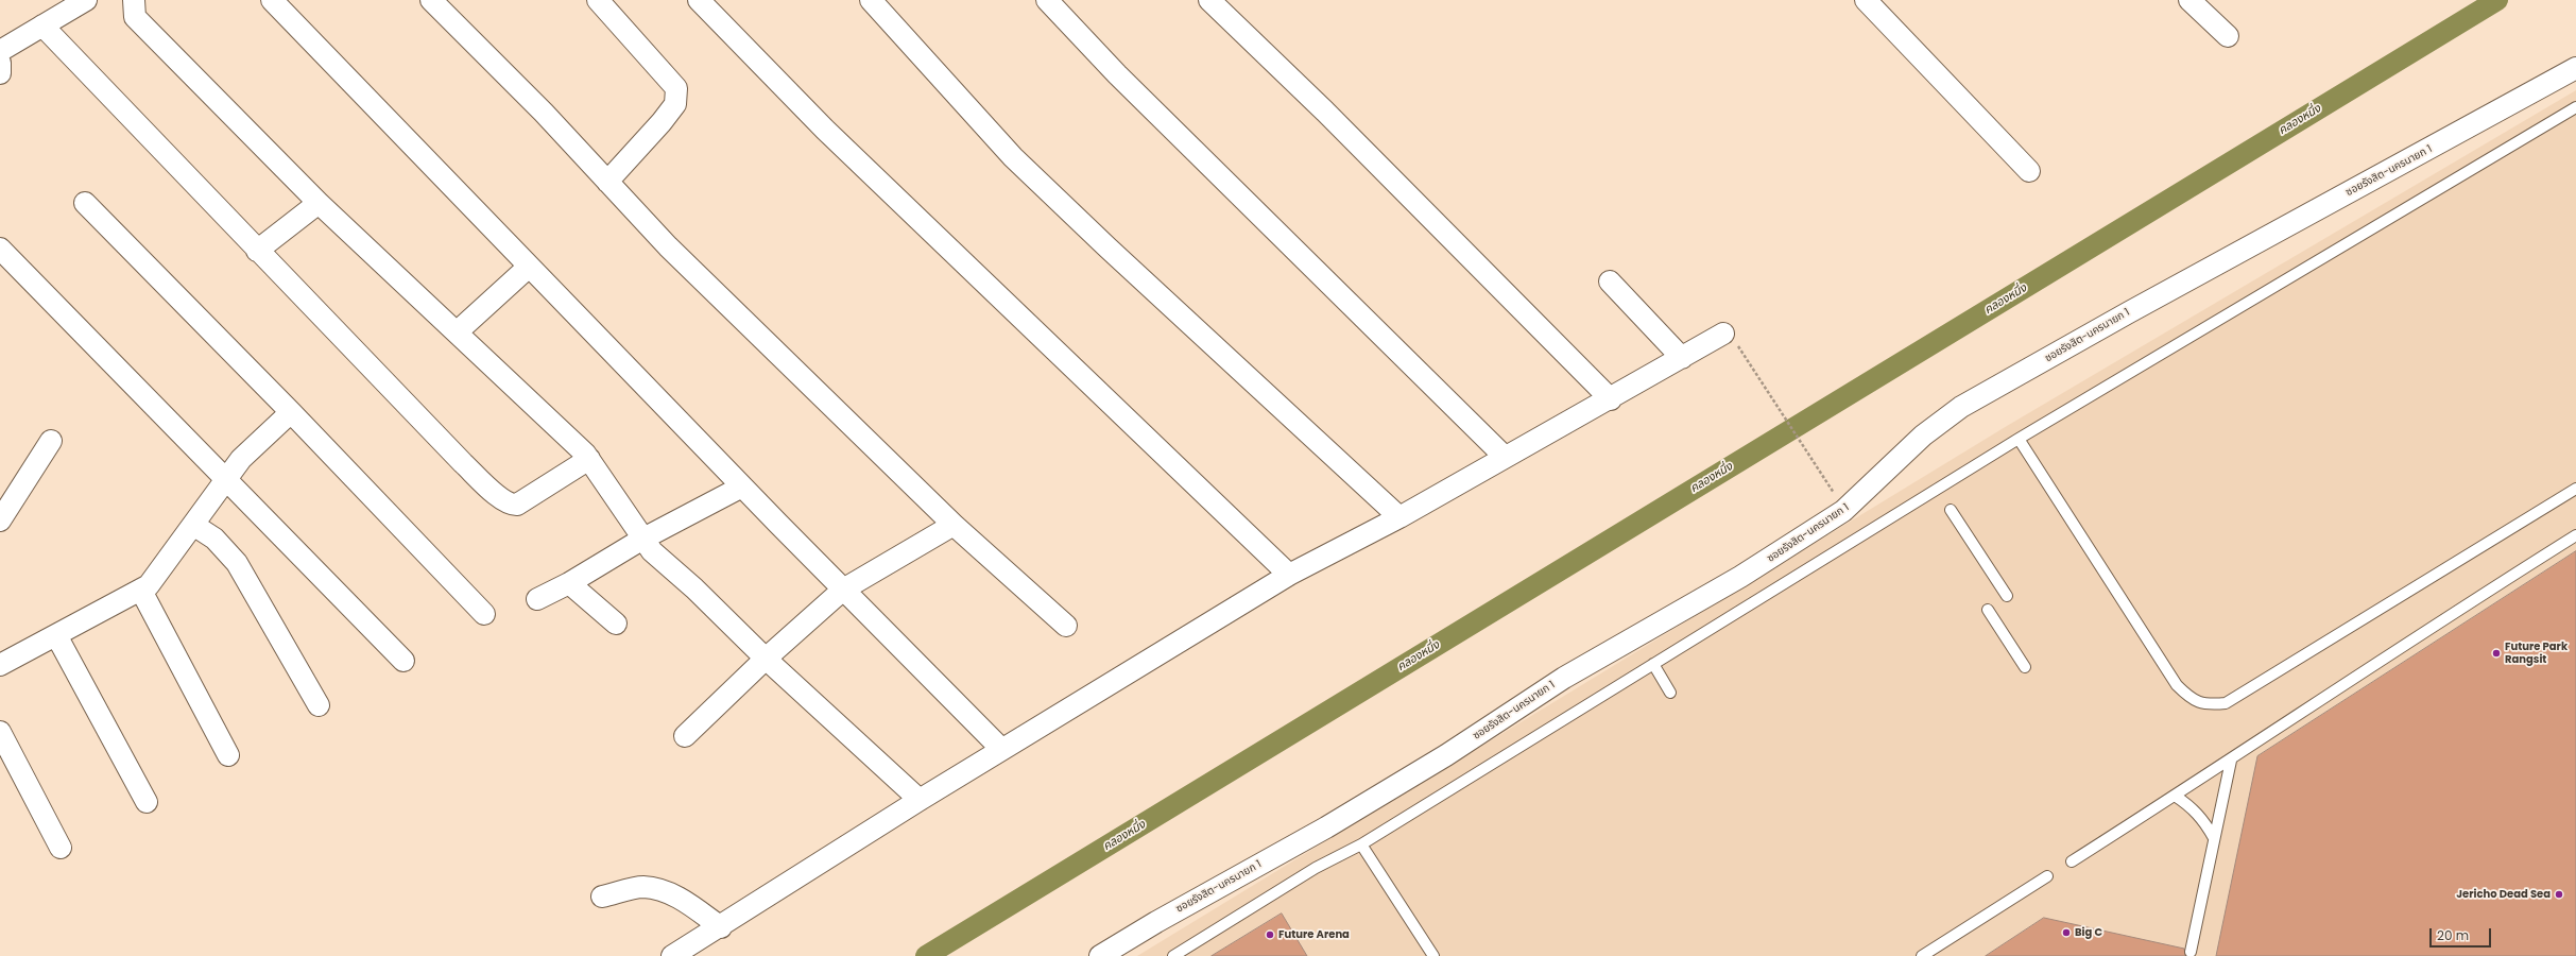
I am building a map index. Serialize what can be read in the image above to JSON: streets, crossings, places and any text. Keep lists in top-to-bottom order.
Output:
{
  "streets": {
    "street": ["ซอยรังสิต-นครนายก 1"]
  },
  "water": ["คลองหนึ่ง"],
  "places": [
    "Future Park Rangsit",
    "Jericho Dead Sea",
    "Big C",
    "Future Arena"
  ],
  "scale_bar": "20 m"
}
